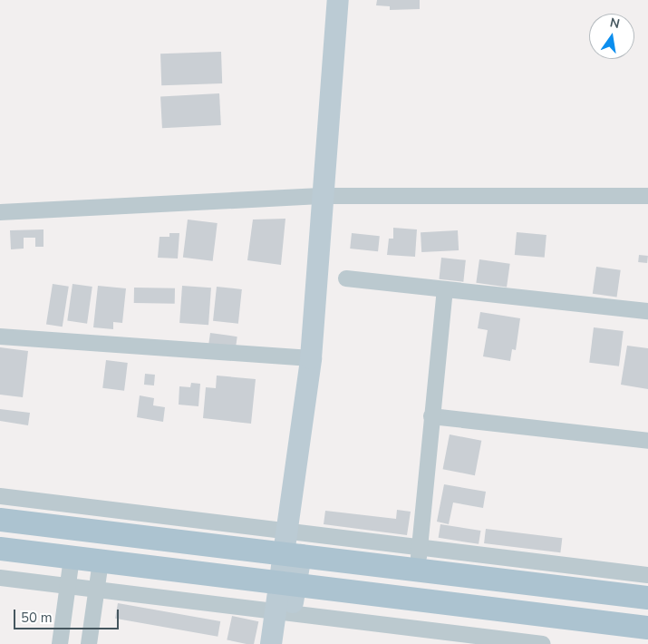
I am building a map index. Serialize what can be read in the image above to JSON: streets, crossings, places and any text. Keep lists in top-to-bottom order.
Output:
{
  "scale_bar": "50 m",
  "north": "top"
}
